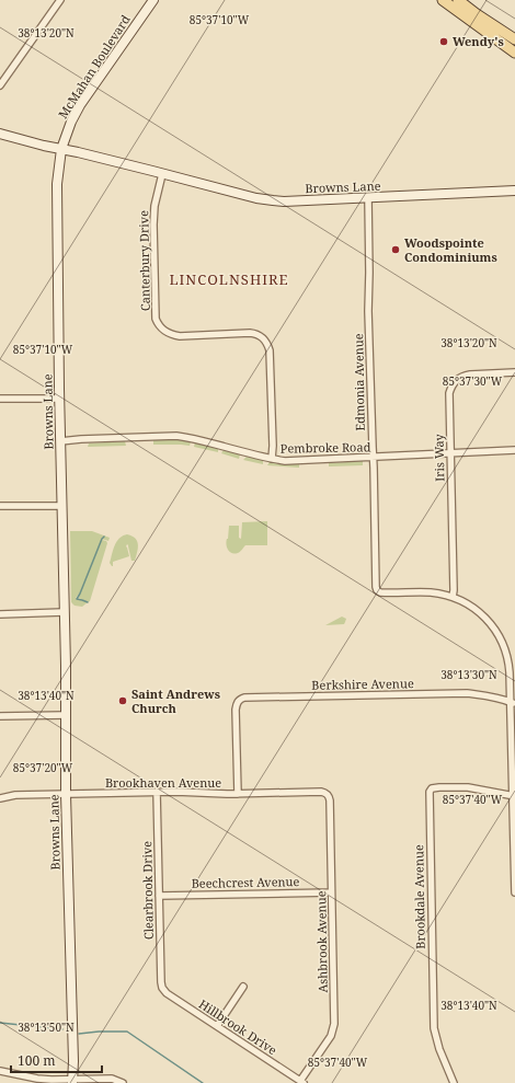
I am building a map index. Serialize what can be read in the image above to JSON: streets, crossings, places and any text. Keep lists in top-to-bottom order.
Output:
{
  "streets": {
    "street": [
      "McMahan Boulevard",
      "Browns Lane",
      "Canterbury Drive",
      "Edmonia Avenue",
      "Pembroke Road",
      "Iris Way",
      "Berkshire Avenue",
      "Brookhaven Avenue",
      "Beechcrest Avenue",
      "Clearbrook Drive",
      "Brookdale Avenue",
      "Ashbrook Avenue",
      "Hillbrook Drive"
    ]
  },
  "crossings": [
    ["McMahan Boulevard", "Browns Lane"],
    ["Browns Lane", "Canterbury Drive"],
    ["Browns Lane", "Edmonia Avenue"],
    ["Browns Lane", "Pembroke Road"],
    ["Browns Lane", "Brookhaven Avenue"],
    ["Canterbury Drive", "Pembroke Road"],
    ["Edmonia Avenue", "Pembroke Road"],
    ["Edmonia Avenue", "Iris Way"],
    ["Pembroke Road", "Iris Way"],
    ["Berkshire Avenue", "Brookhaven Avenue"],
    ["Brookhaven Avenue", "Clearbrook Drive"],
    ["Brookhaven Avenue", "Ashbrook Avenue"],
    ["Beechcrest Avenue", "Clearbrook Drive"],
    ["Beechcrest Avenue", "Ashbrook Avenue"],
    ["Clearbrook Drive", "Hillbrook Drive"],
    ["Ashbrook Avenue", "Hillbrook Drive"]
  ],
  "districts": ["LINCOLNSHIRE"],
  "places": ["Wendy's", "Woodspointe Condominiums", "Saint Andrews Church"],
  "scale_bar": "100 m",
  "coordinates": [
    "85°37'10\"W",
    "38°13'20\"N",
    "85°37'30\"W",
    "38°13'30\"N",
    "38°13'40\"N",
    "85°37'20\"W",
    "85°37'40\"W",
    "38°13'50\"N"
  ]
}
